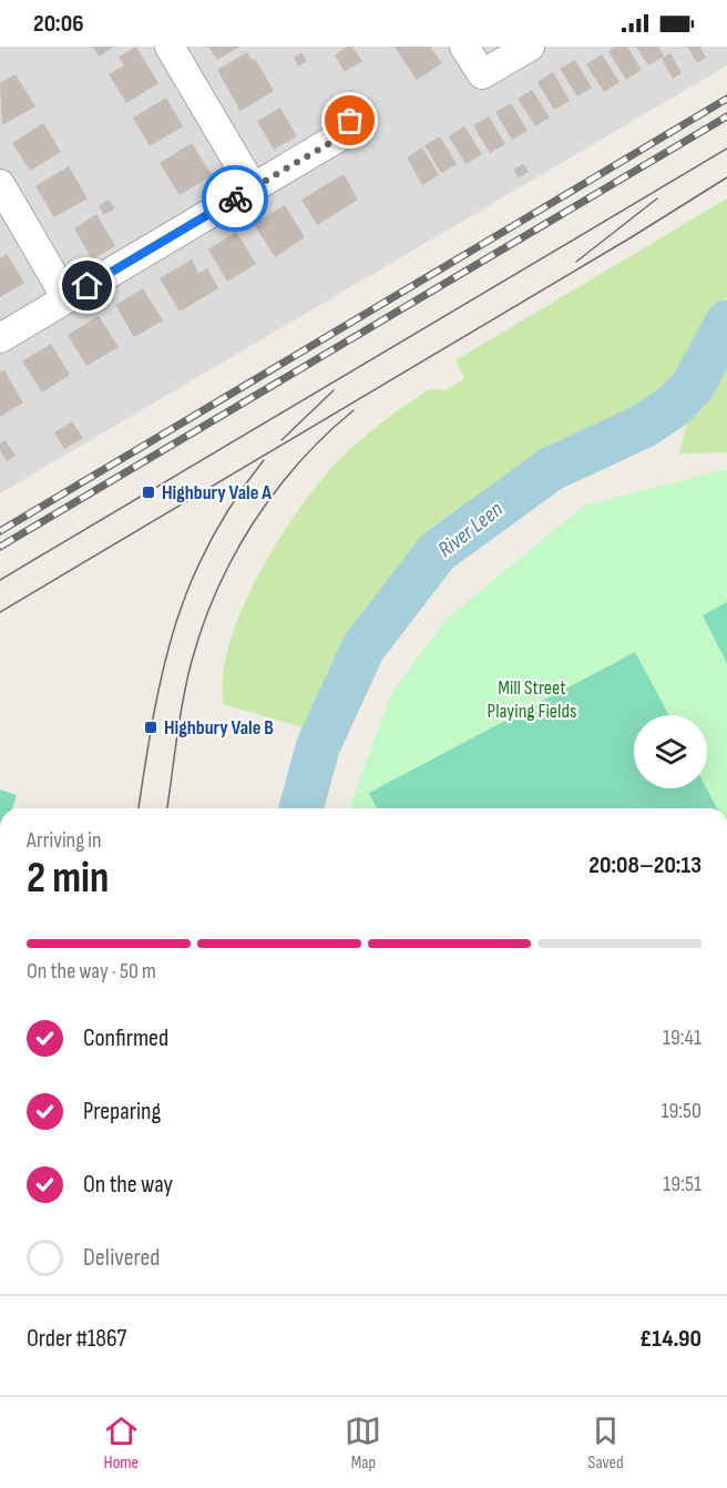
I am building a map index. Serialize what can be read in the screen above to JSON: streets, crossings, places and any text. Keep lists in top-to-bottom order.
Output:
{
  "water": ["River Leen"],
  "parks": ["Mill Street Playing Fields"],
  "places": {
    "transit": ["Highbury Vale A", "Highbury Vale B"]
  },
  "page": {
    "status": "20:06",
    "heading": ["2 min", "Arriving in", "20:08–20:13"],
    "panel": ["Order #1867", "£14.90"],
    "bar": "On the way · 50 m",
    "list": [
      ["Confirmed", "19:41"],
      ["Preparing", "19:50"],
      ["On the way", "19:51"],
      "Delivered"
    ],
    "tabs": ["Home", "Map", "Saved"]
  }
}
